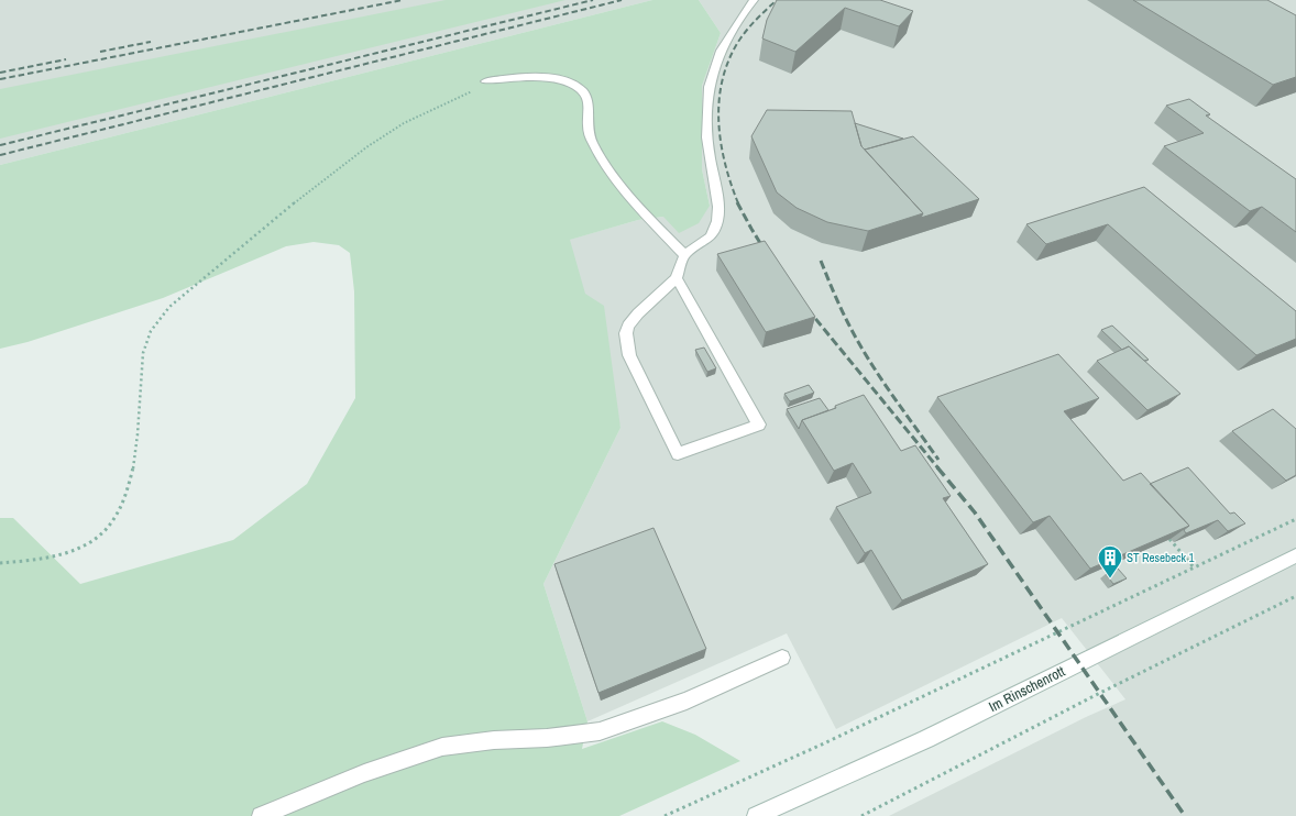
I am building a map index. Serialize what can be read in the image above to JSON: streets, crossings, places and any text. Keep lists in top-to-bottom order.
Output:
{
  "streets": {
    "main road": ["Im Rinschenrott"]
  },
  "places": {
    "building": ["ST Resebeck 1"]
  }
}
